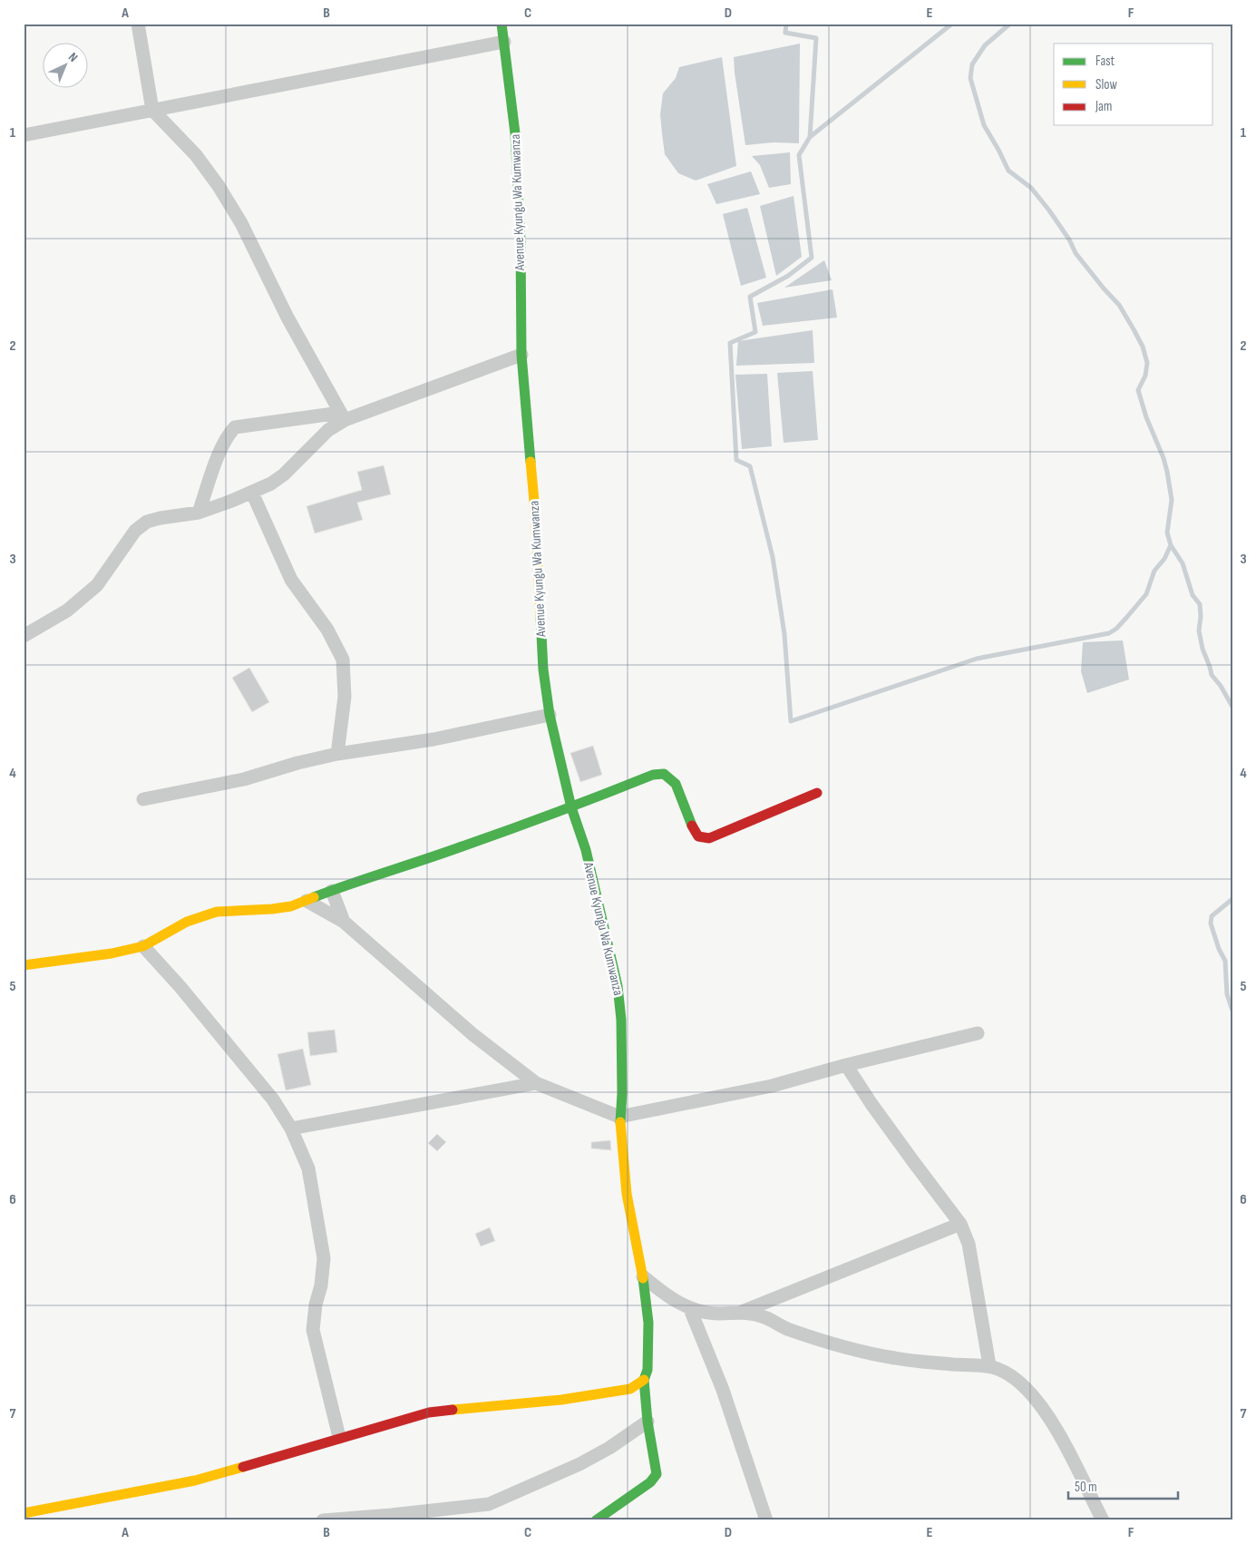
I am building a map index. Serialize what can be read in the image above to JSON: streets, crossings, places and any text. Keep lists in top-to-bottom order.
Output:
{
  "streets": {
    "street": ["Avenue Kyungu Wa Kumwanza"]
  },
  "legend": ["Fast", "Slow", "Jam"],
  "scale_bar": "50 m",
  "north": "top right",
  "grid": {
    "columns": [
      "A",
      "B",
      "C",
      "D",
      "E",
      "F"
    ],
    "rows": [
      "1",
      "2",
      "3",
      "4",
      "5",
      "6",
      "7"
    ]
  }
}
